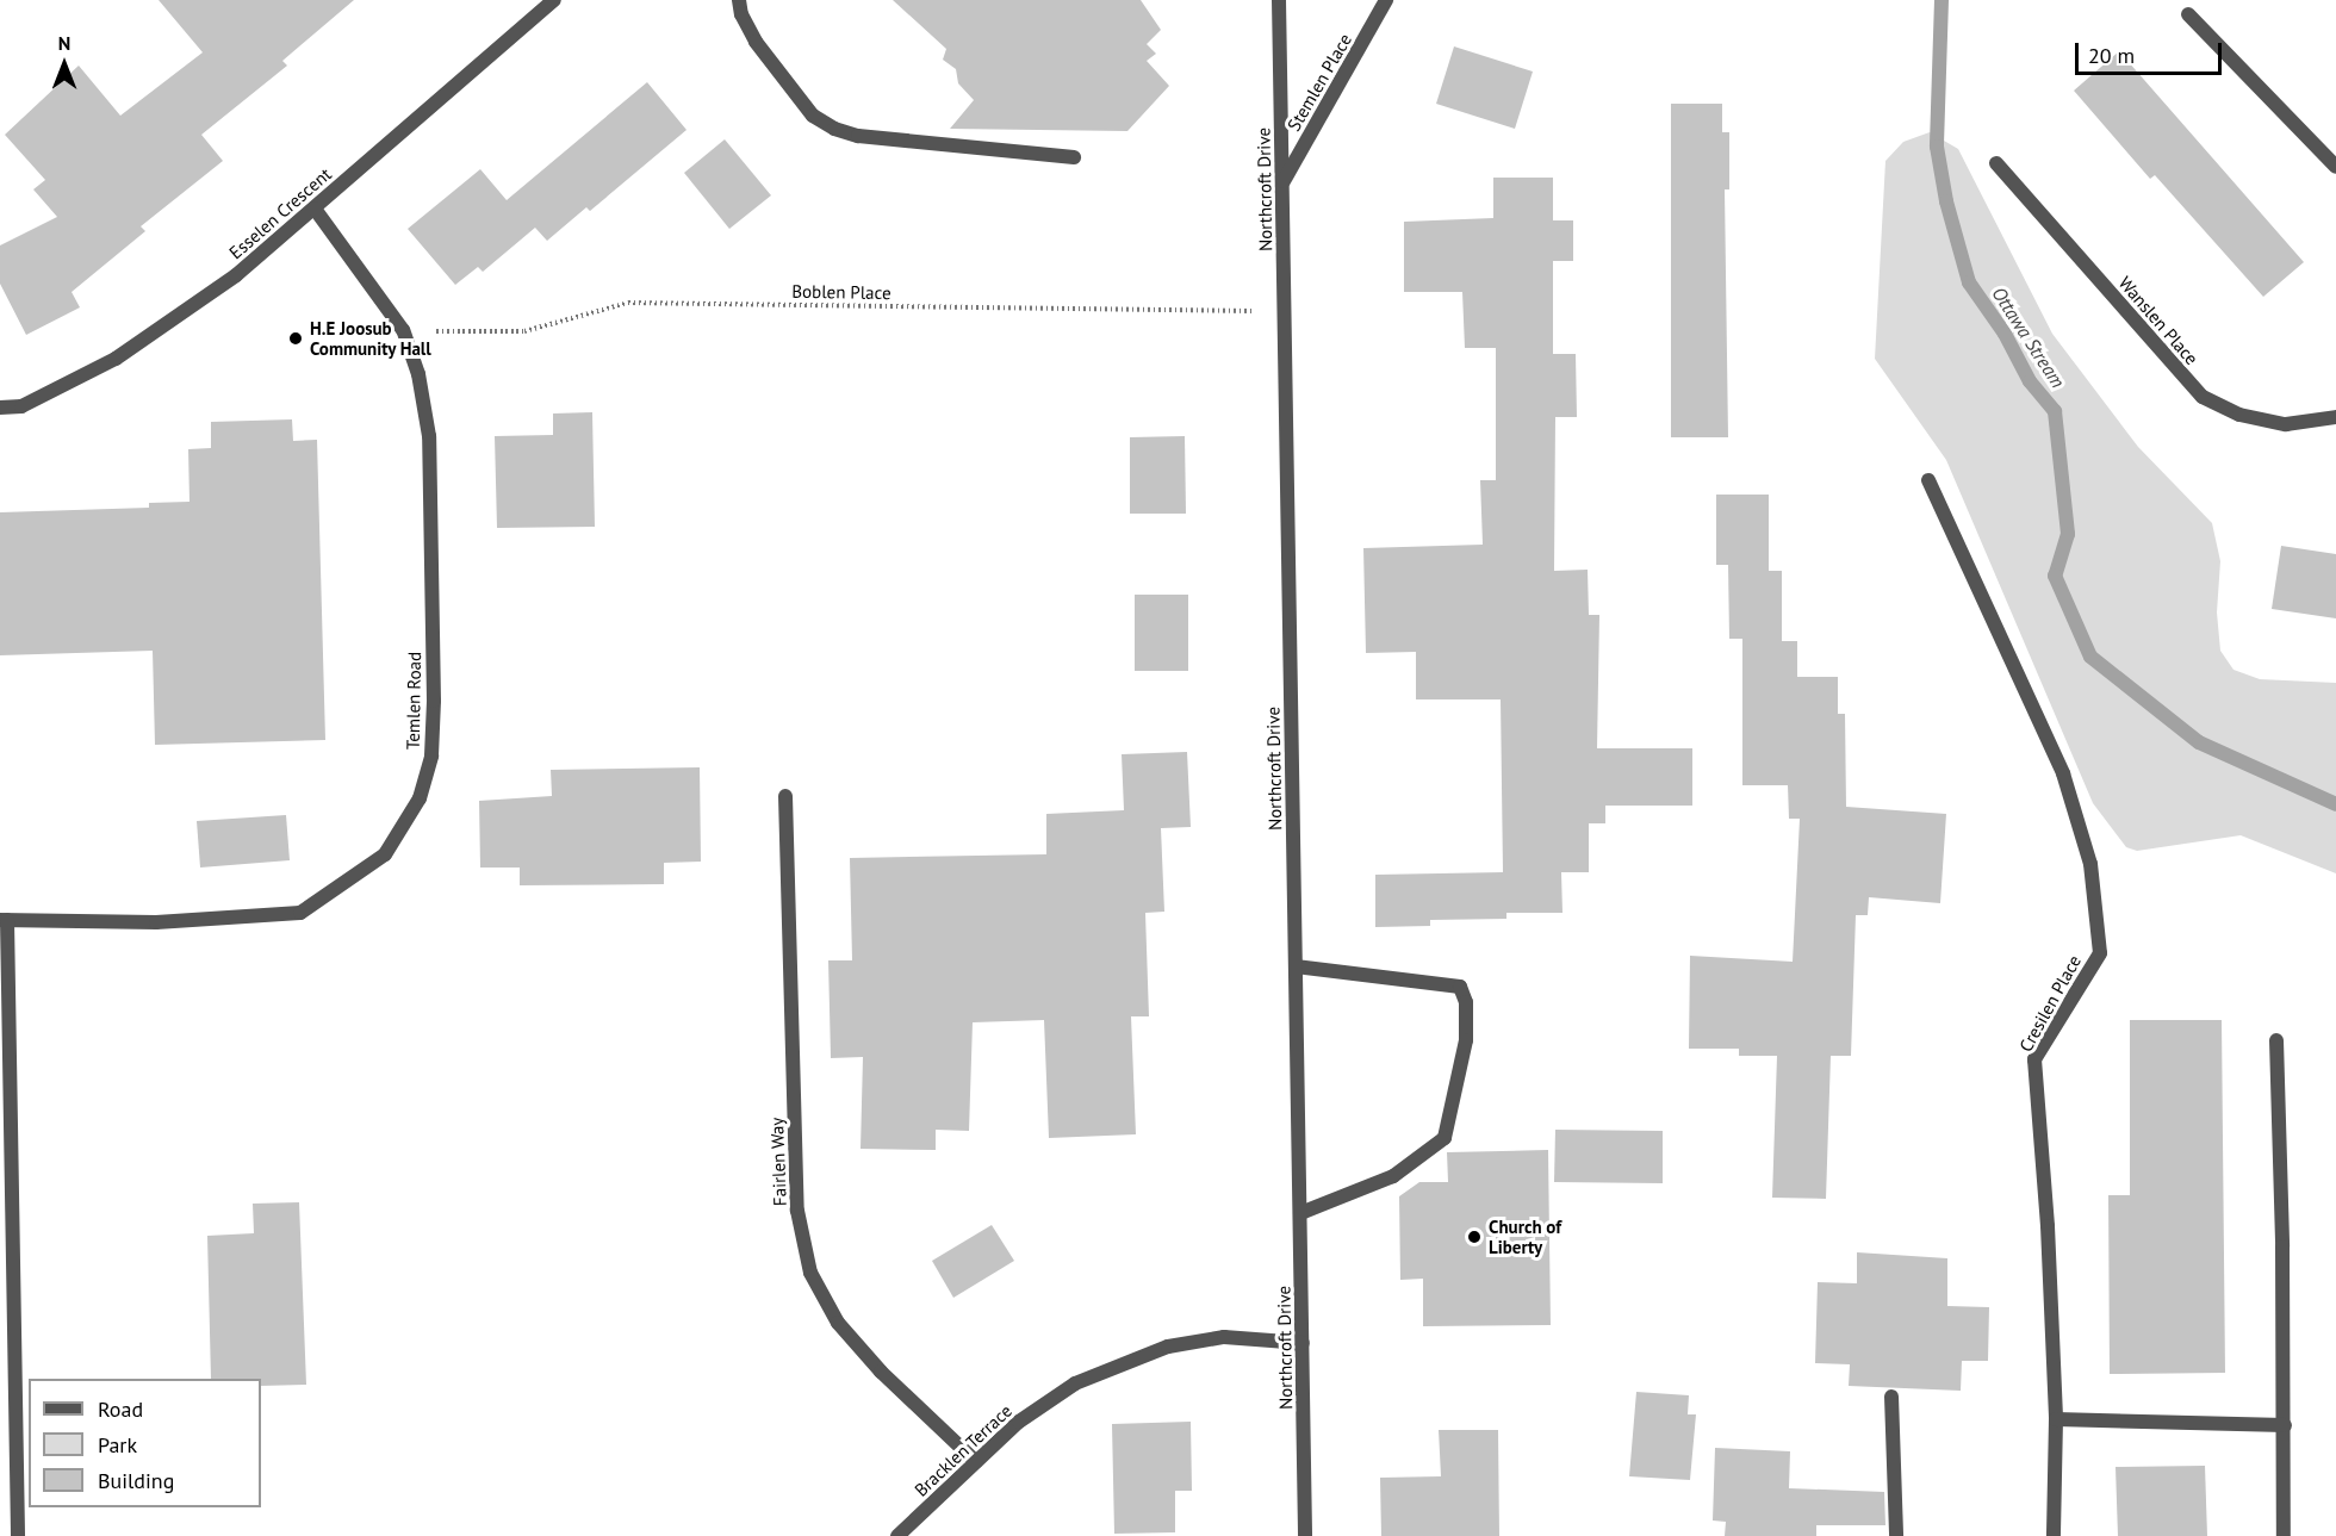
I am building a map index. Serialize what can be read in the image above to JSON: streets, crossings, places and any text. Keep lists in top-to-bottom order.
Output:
{
  "streets": {
    "street": [
      "Stemlen Place",
      "Northcroft Drive",
      "Esselen Crescent",
      "Wanslen Place",
      "Temlen Road",
      "Cresilen Place",
      "Fairlen Way",
      "Bracklen Terrace"
    ],
    "path": ["Boblen Place"]
  },
  "crossings": [
    ["Stemlen Place", "Northcroft Drive"],
    ["Northcroft Drive", "Boblen Place"],
    ["Northcroft Drive", "Bracklen Terrace"],
    ["Esselen Crescent", "Temlen Road"],
    ["Boblen Place", "Temlen Road"],
    ["Fairlen Way", "Bracklen Terrace"]
  ],
  "water": ["Ottawa Stream"],
  "places": ["H.E Joosub Community Hall", "Church of Liberty"],
  "legend": ["Road", "Park", "Building"],
  "scale_bar": "20 m",
  "north": "top"
}
